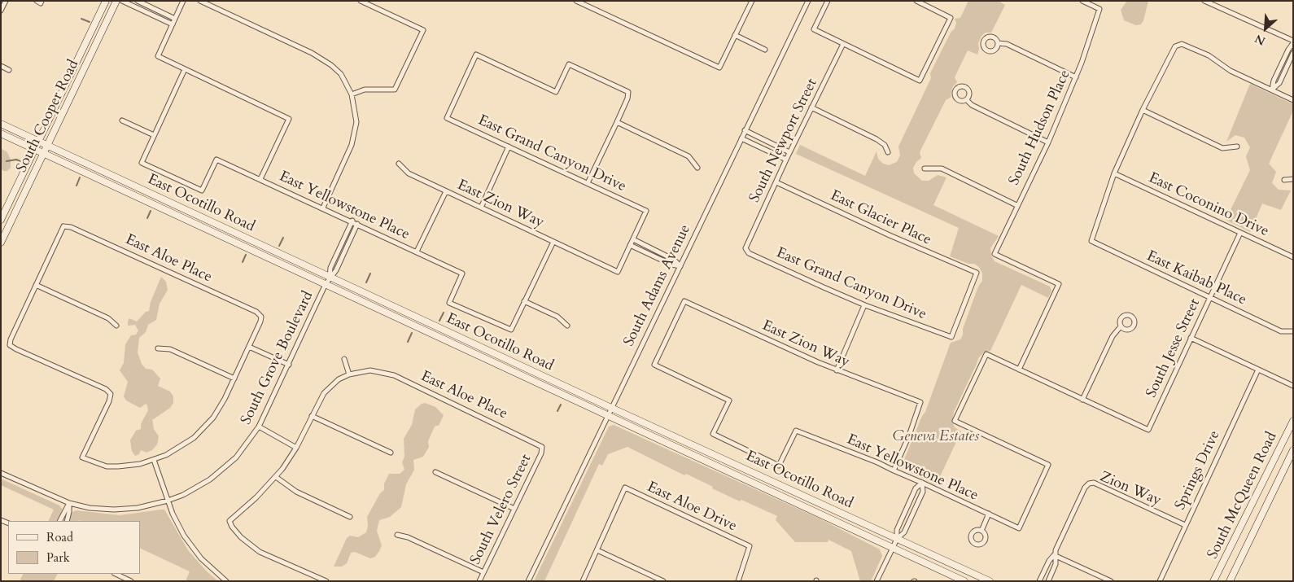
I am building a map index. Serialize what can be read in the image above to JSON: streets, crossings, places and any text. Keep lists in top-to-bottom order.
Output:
{
  "streets": {
    "main road": ["South Cooper Road", "East Ocotillo Road", "South McQueen Road"],
    "street": [
      "South Hudson Place",
      "South Newport Street",
      "East Grand Canyon Drive",
      "East Zion Way",
      "East Coconino Drive",
      "East Yellowstone Place",
      "East Glacier Place",
      "East Aloe Place",
      "East Kaibab Place",
      "South Adams Avenue",
      "South Jesse Street",
      "South Grove Boulevard",
      "Springs Drive",
      "Zion Way",
      "East Aloe Drive",
      "South Velero Street"
    ]
  },
  "crossings": [
    ["South Cooper Road", "East Ocotillo Road"],
    ["South Hudson Place", "East Yellowstone Place"],
    ["South Newport Street", "East Grand Canyon Drive"],
    ["South Newport Street", "East Glacier Place"],
    ["East Grand Canyon Drive", "East Glacier Place"],
    ["East Ocotillo Road", "South Adams Avenue"],
    ["East Ocotillo Road", "South Grove Boulevard"],
    ["East Zion Way", "East Yellowstone Place"],
    ["East Coconino Drive", "East Kaibab Place"],
    ["East Coconino Drive", "South Jesse Street"],
    ["East Aloe Place", "South Velero Street"],
    ["East Kaibab Place", "South Jesse Street"],
    ["Springs Drive", "Zion Way"]
  ],
  "parks": ["Geneva Estates"],
  "legend": ["Road", "Park"],
  "north": "bottom left"
}
